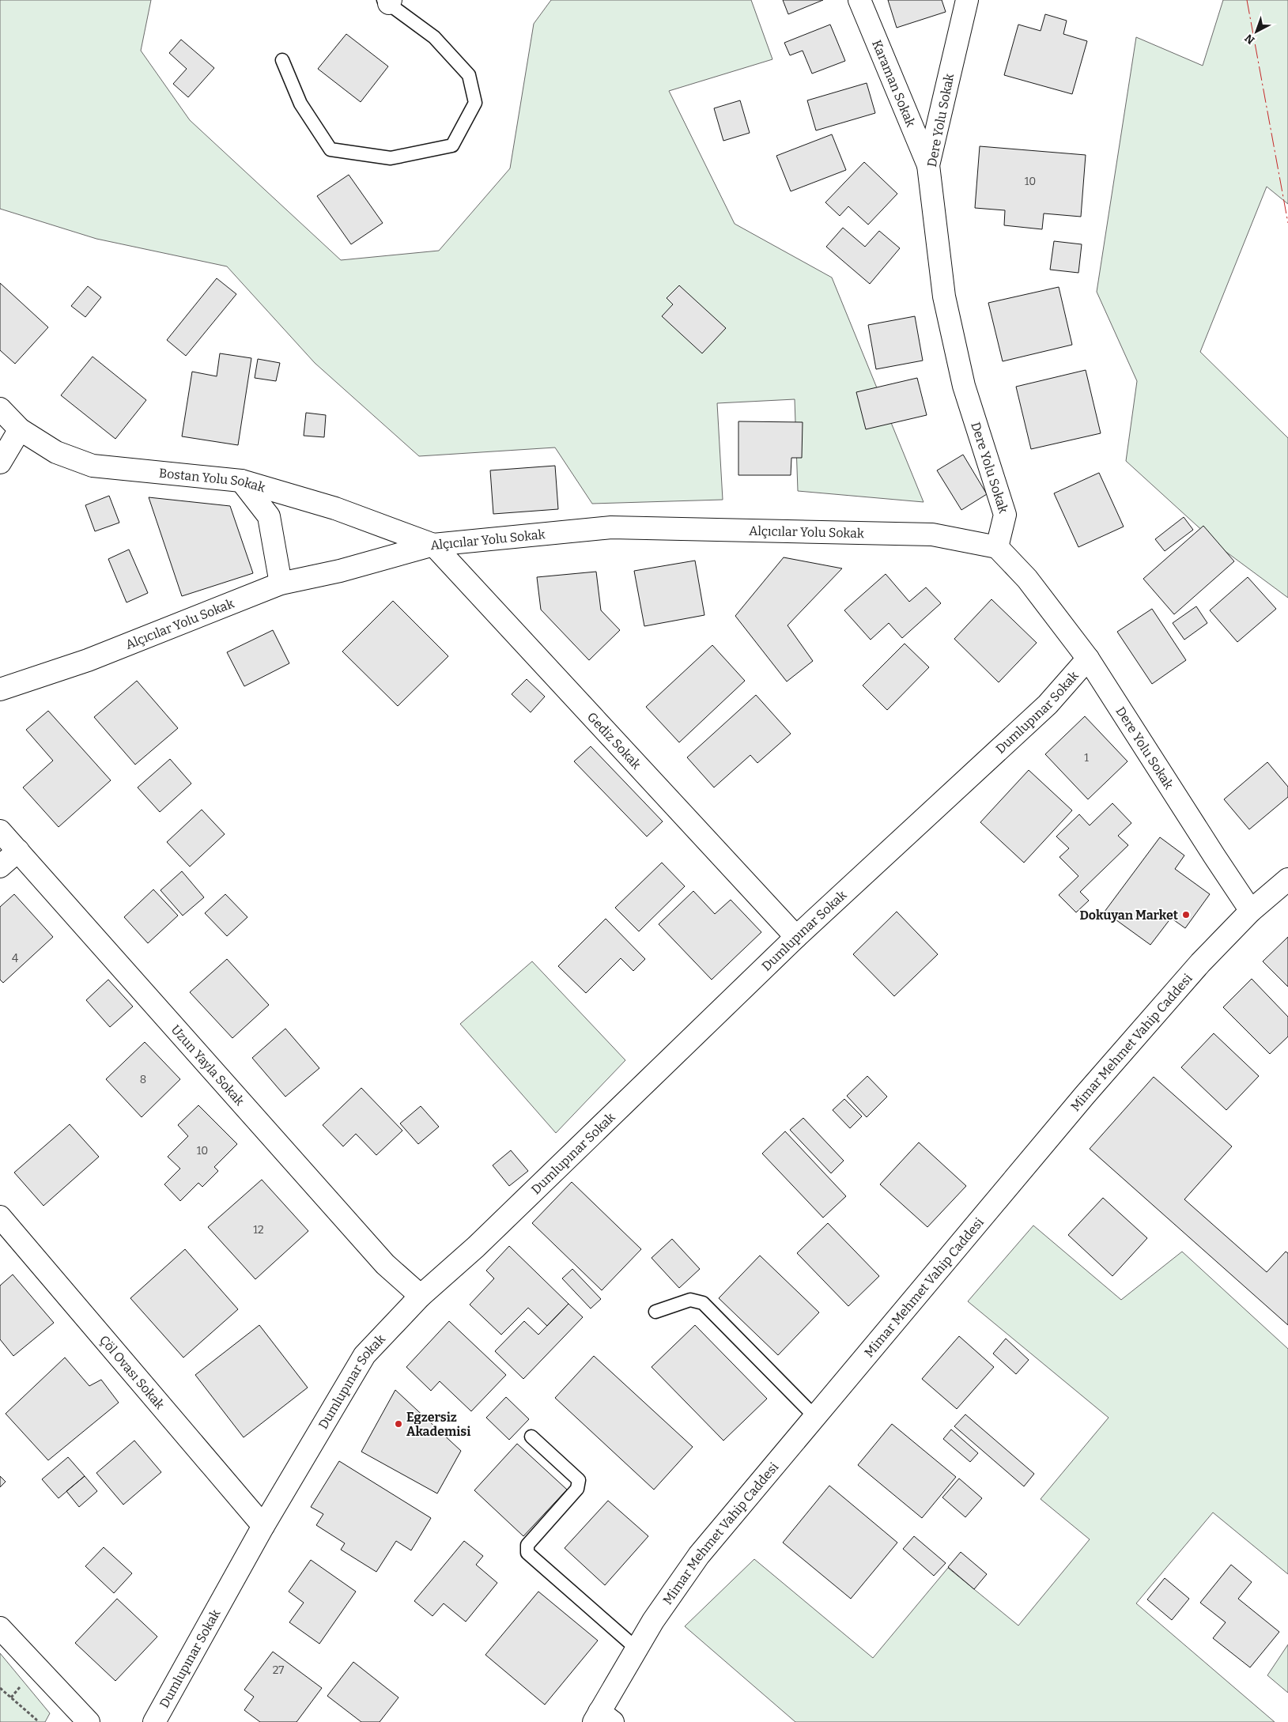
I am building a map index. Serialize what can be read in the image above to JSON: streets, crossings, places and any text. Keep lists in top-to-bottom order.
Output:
{
  "streets": {
    "street": [
      "Karaman Sokak",
      "Dere Yolu Sokak",
      "Bostan Yolu Sokak",
      "Alçıcılar Yolu Sokak",
      "Dumlupınar Sokak",
      "Gediz Sokak",
      "Mimar Mehmet Vahip Caddesi",
      "Uzun Yayla Sokak",
      "Çöl Ovası Sokak"
    ]
  },
  "crossings": [
    ["Karaman Sokak", "Dere Yolu Sokak"],
    ["Dere Yolu Sokak", "Alçıcılar Yolu Sokak"],
    ["Dere Yolu Sokak", "Dumlupınar Sokak"],
    ["Dere Yolu Sokak", "Mimar Mehmet Vahip Caddesi"],
    ["Bostan Yolu Sokak", "Alçıcılar Yolu Sokak"],
    ["Bostan Yolu Sokak", "Gediz Sokak"],
    ["Alçıcılar Yolu Sokak", "Gediz Sokak"],
    ["Dumlupınar Sokak", "Gediz Sokak"],
    ["Dumlupınar Sokak", "Uzun Yayla Sokak"],
    ["Dumlupınar Sokak", "Çöl Ovası Sokak"]
  ],
  "places": ["Dokuyan Market", "Egzersiz Akademisi"],
  "house_numbers": [
    "10",
    "1",
    "4",
    "8",
    "10",
    "12",
    "27"
  ],
  "north": "bottom left"
}
